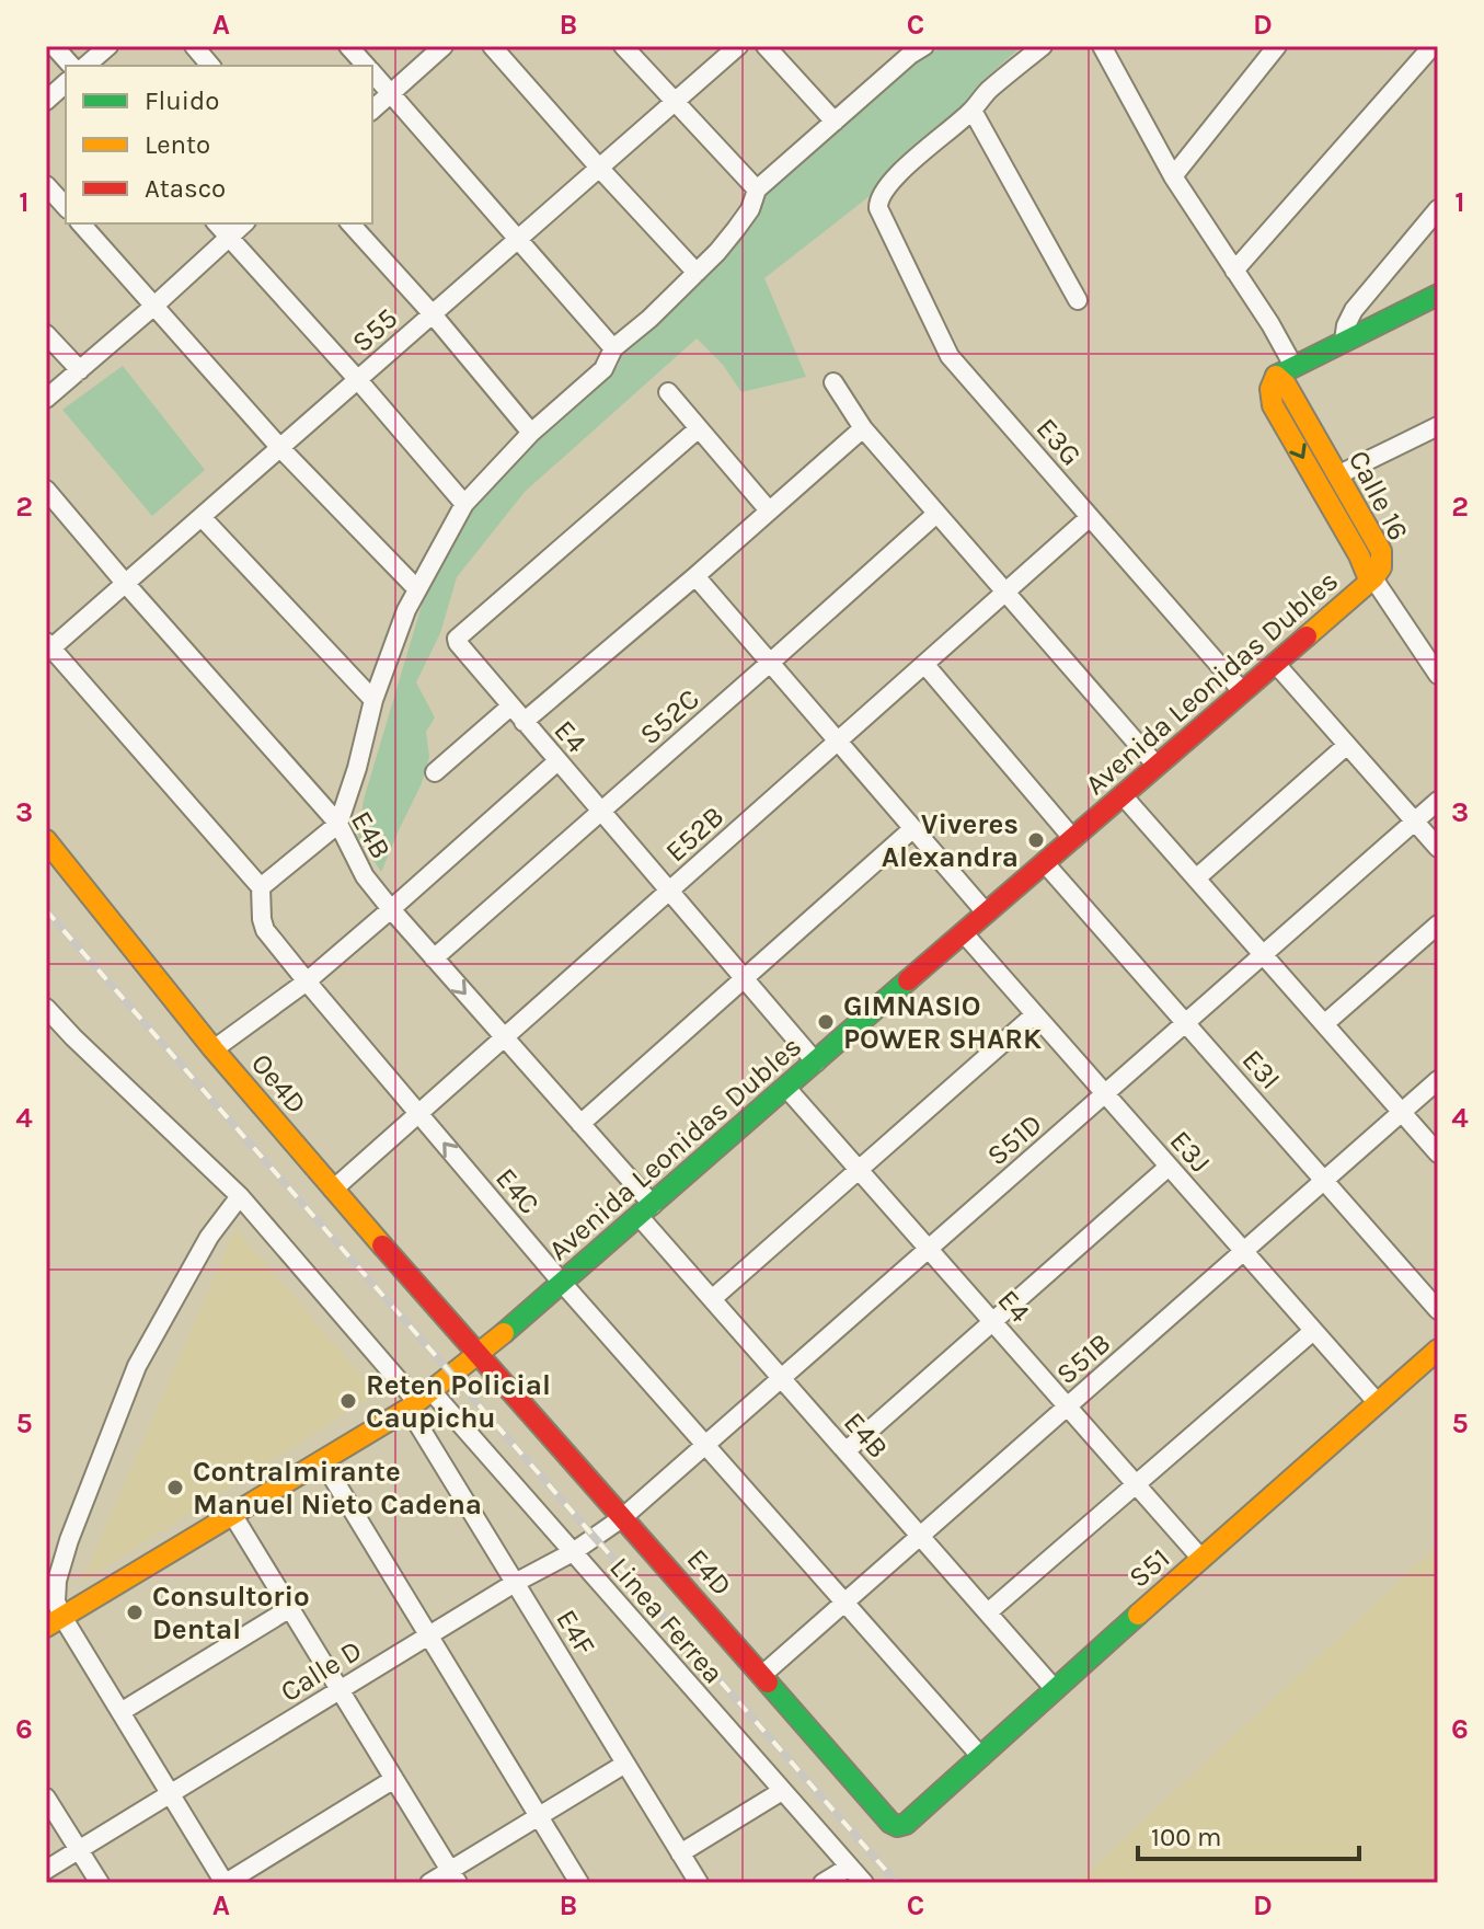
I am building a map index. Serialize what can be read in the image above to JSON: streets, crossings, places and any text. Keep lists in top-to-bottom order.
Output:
{
  "streets": {
    "main road": [
      "Calle 16",
      "Avenida Leonidas Dubles",
      "Oe4D",
      "S51",
      "E4D"
    ],
    "street": [
      "S55",
      "E3G",
      "S52C",
      "E4",
      "E52B",
      "E4B",
      "E3I",
      "S51D",
      "E3J",
      "E4C",
      "S51B",
      "Linea Ferrea",
      "E4F",
      "Calle D"
    ]
  },
  "crossings": [
    ["S55", "E4B"],
    ["E3G", "Avenida Leonidas Dubles"],
    ["E3G", "E52B"],
    ["Calle 16", "Avenida Leonidas Dubles"],
    ["Avenida Leonidas Dubles", "E4"],
    ["Avenida Leonidas Dubles", "E4B"],
    ["Avenida Leonidas Dubles", "E3I"],
    ["Avenida Leonidas Dubles", "Oe4D"],
    ["Avenida Leonidas Dubles", "E3J"],
    ["Avenida Leonidas Dubles", "E4C"],
    ["Avenida Leonidas Dubles", "E4D"],
    ["Avenida Leonidas Dubles", "Linea Ferrea"],
    ["Avenida Leonidas Dubles", "E4F"],
    ["S52C", "E4"],
    ["S52C", "E4B"],
    ["E4", "E52B"],
    ["E4", "S51D"],
    ["E4", "S51B"],
    ["E4", "S51"],
    ["E52B", "E4B"],
    ["E52B", "Oe4D"],
    ["E52B", "E4C"],
    ["E4B", "S51D"],
    ["E4B", "S51B"],
    ["E4B", "S51"],
    ["E3I", "S51D"],
    ["E3I", "S51B"],
    ["Oe4D", "E4D"],
    ["S51D", "E3J"],
    ["S51D", "E4C"],
    ["S51D", "E4D"],
    ["S51D", "Calle D"],
    ["E3J", "S51B"],
    ["E3J", "S51"],
    ["E4C", "S51B"],
    ["E4C", "S51"],
    ["S51B", "E4D"],
    ["S51", "E4D"],
    ["E4D", "Calle D"],
    ["Linea Ferrea", "E4F"],
    ["Linea Ferrea", "Calle D"],
    ["E4F", "Calle D"]
  ],
  "places": [
    "Viveres Alexandra",
    "GIMNASIO POWER SHARK",
    "Reten Policial Caupichu",
    "Contralmirante Manuel Nieto Cadena",
    "Consultorio Dental"
  ],
  "legend": ["Fluido", "Lento", "Atasco"],
  "scale_bar": "100 m",
  "grid": {
    "columns": [
      "A",
      "B",
      "C",
      "D"
    ],
    "rows": [
      "1",
      "2",
      "3",
      "4",
      "5",
      "6"
    ]
  }
}
